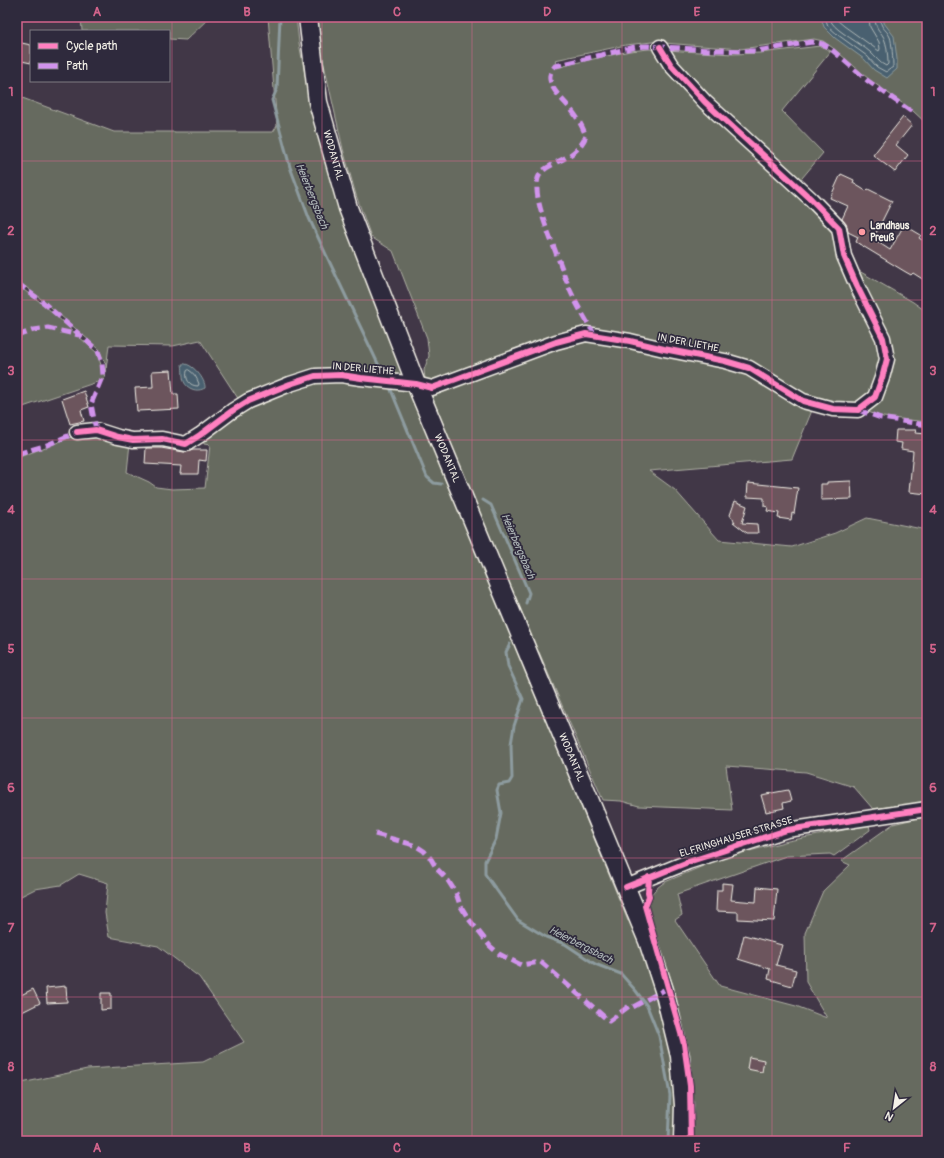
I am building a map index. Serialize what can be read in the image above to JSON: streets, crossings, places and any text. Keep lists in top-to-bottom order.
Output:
{
  "streets": {
    "main road": ["WODANTAL"],
    "street": ["IN DER LIETHE", "ELFRINGHAUSER STRASSE"]
  },
  "crossings": [
    ["WODANTAL", "IN DER LIETHE"],
    ["WODANTAL", "ELFRINGHAUSER STRASSE"]
  ],
  "water": ["Heierbergsbach"],
  "places": ["Landhaus Preuß"],
  "legend": ["Cycle path", "Path"],
  "north": "bottom left",
  "grid": {
    "columns": [
      "A",
      "B",
      "C",
      "D",
      "E",
      "F"
    ],
    "rows": [
      "1",
      "2",
      "3",
      "4",
      "5",
      "6",
      "7",
      "8"
    ]
  }
}
